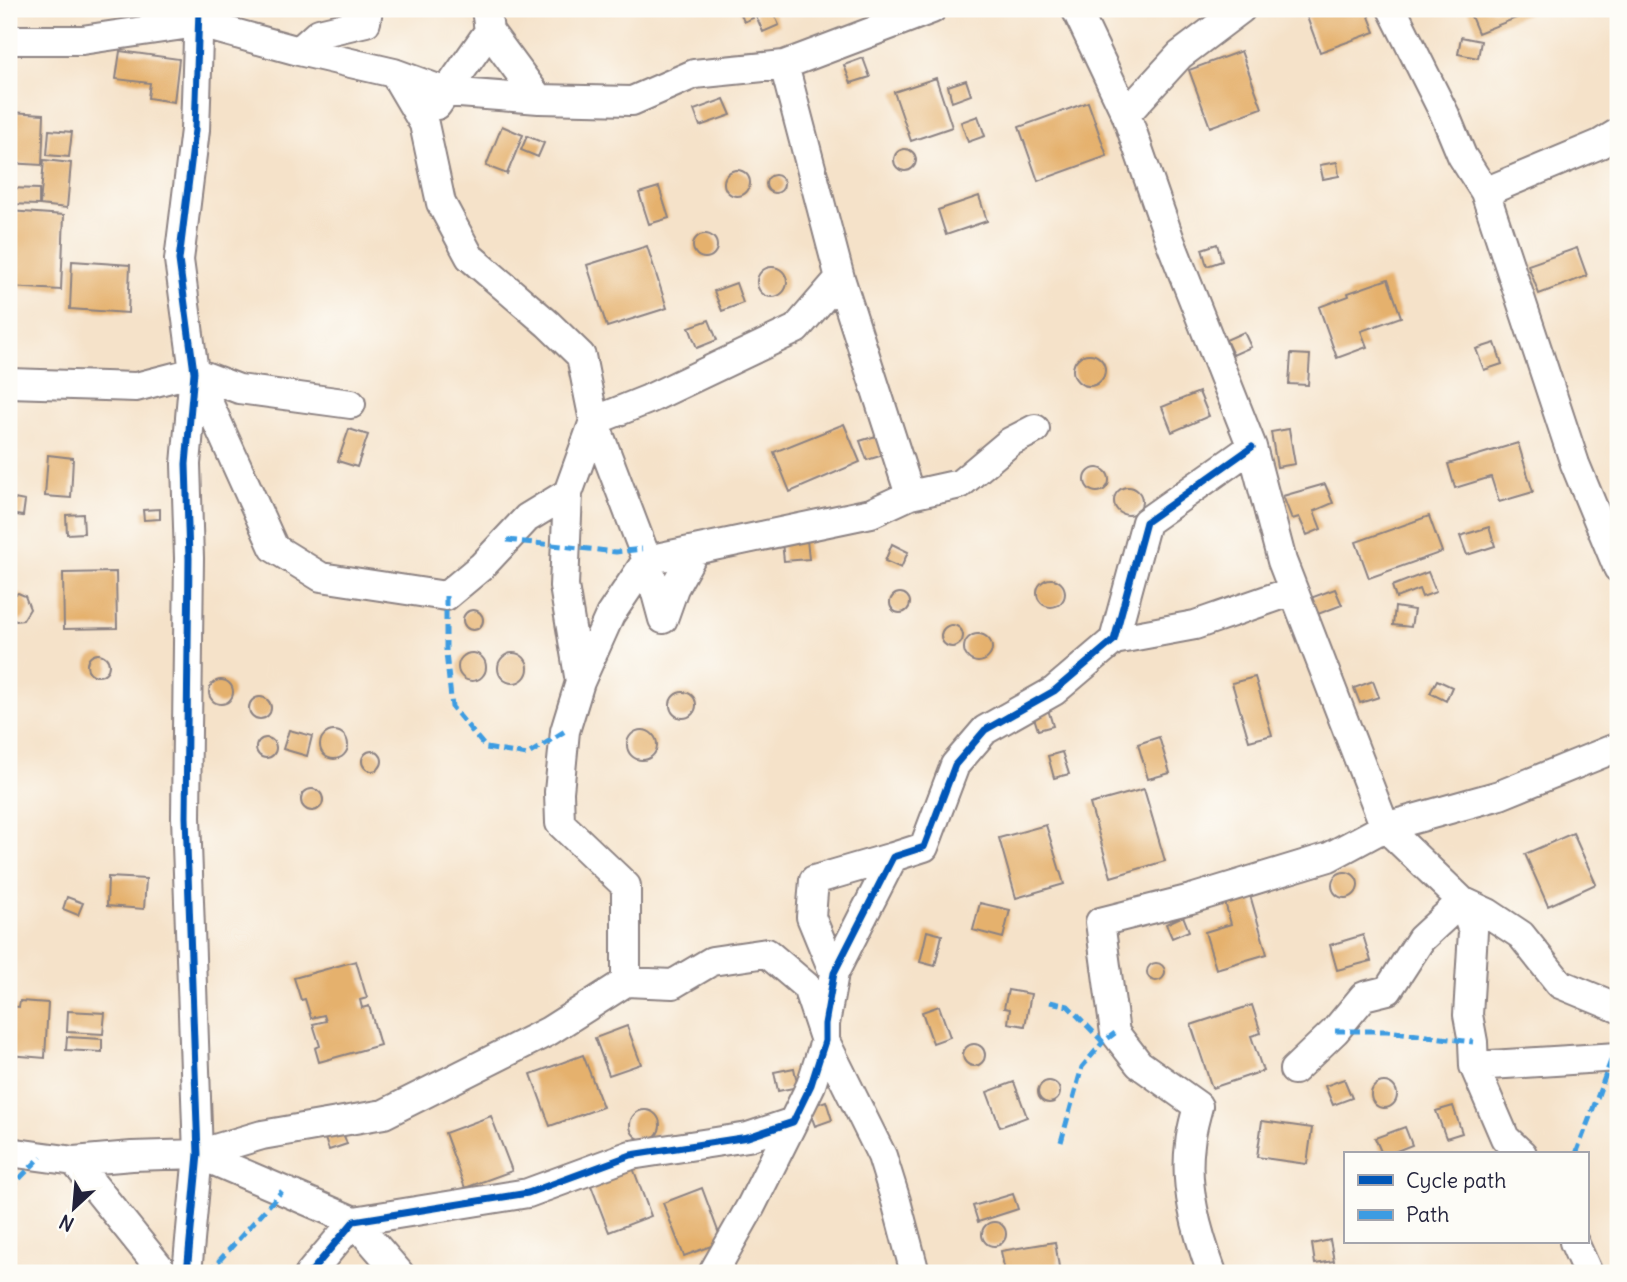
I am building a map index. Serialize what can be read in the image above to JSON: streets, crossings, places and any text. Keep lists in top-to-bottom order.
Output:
{
  "legend": ["Cycle path", "Path"],
  "north": "bottom left"
}
